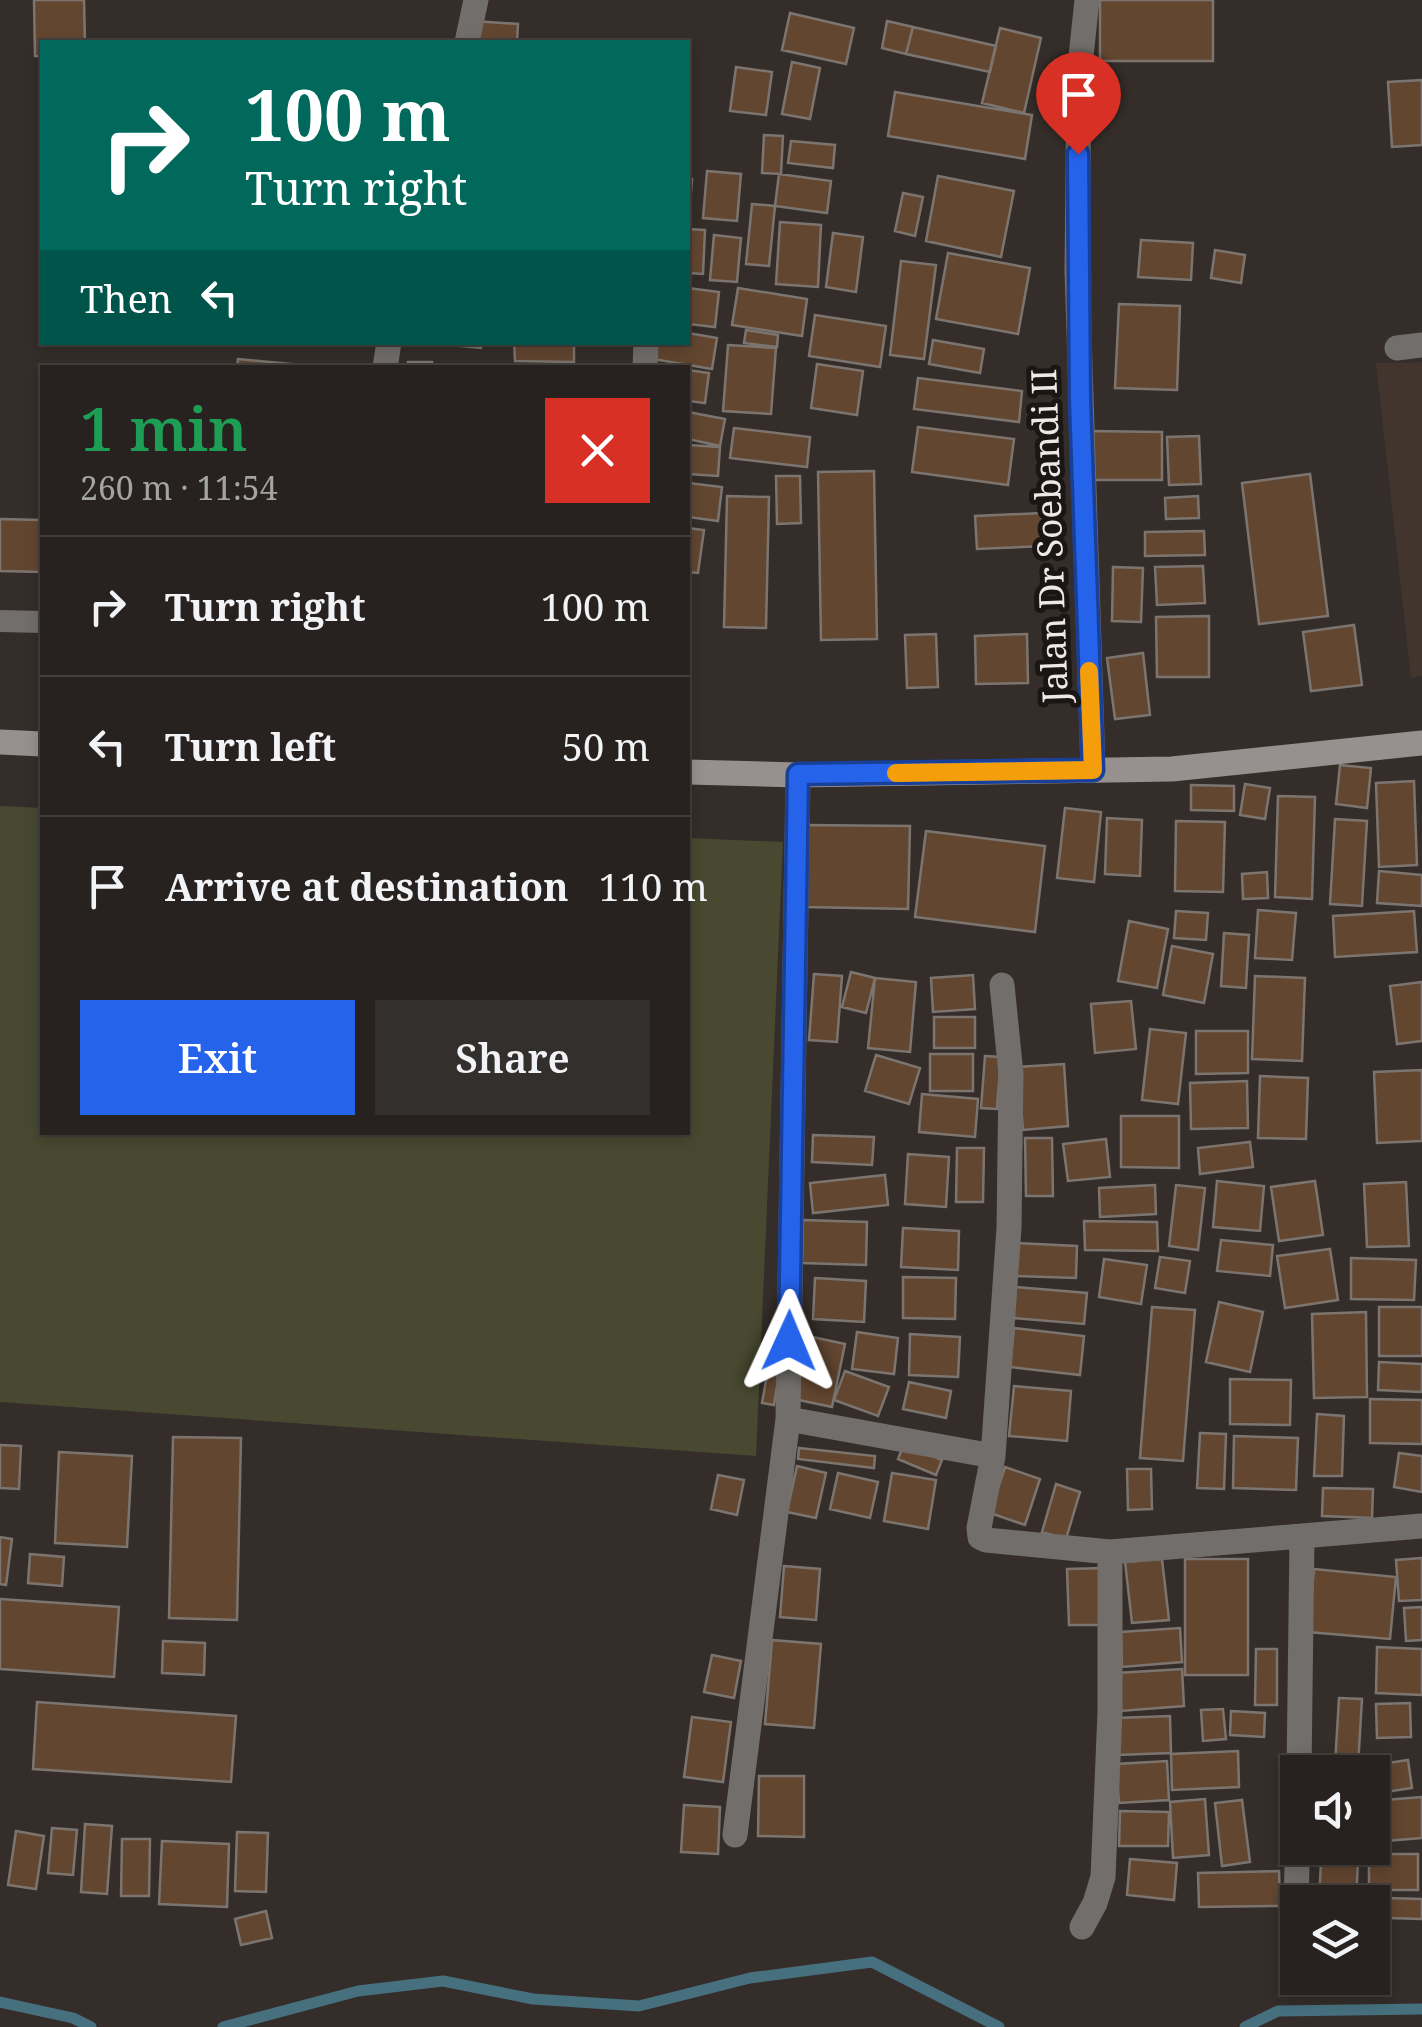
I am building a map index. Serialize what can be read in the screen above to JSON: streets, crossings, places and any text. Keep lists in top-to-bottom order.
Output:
{
  "streets": {
    "street": ["Jalan Dr Soebandi II"]
  },
  "page": {
    "turn": ["100 m", "Turn right"],
    "then": "Then",
    "heading": ["1 min", "260 m · 11:54"],
    "list": [
      {
        "name": "Turn right",
        "value": "100 m"
      },
      {
        "name": "Turn left",
        "value": "50 m"
      },
      {
        "name": "Arrive at destination",
        "value": "110 m"
      }
    ],
    "buttons": ["Exit", "Share"]
  }
}
